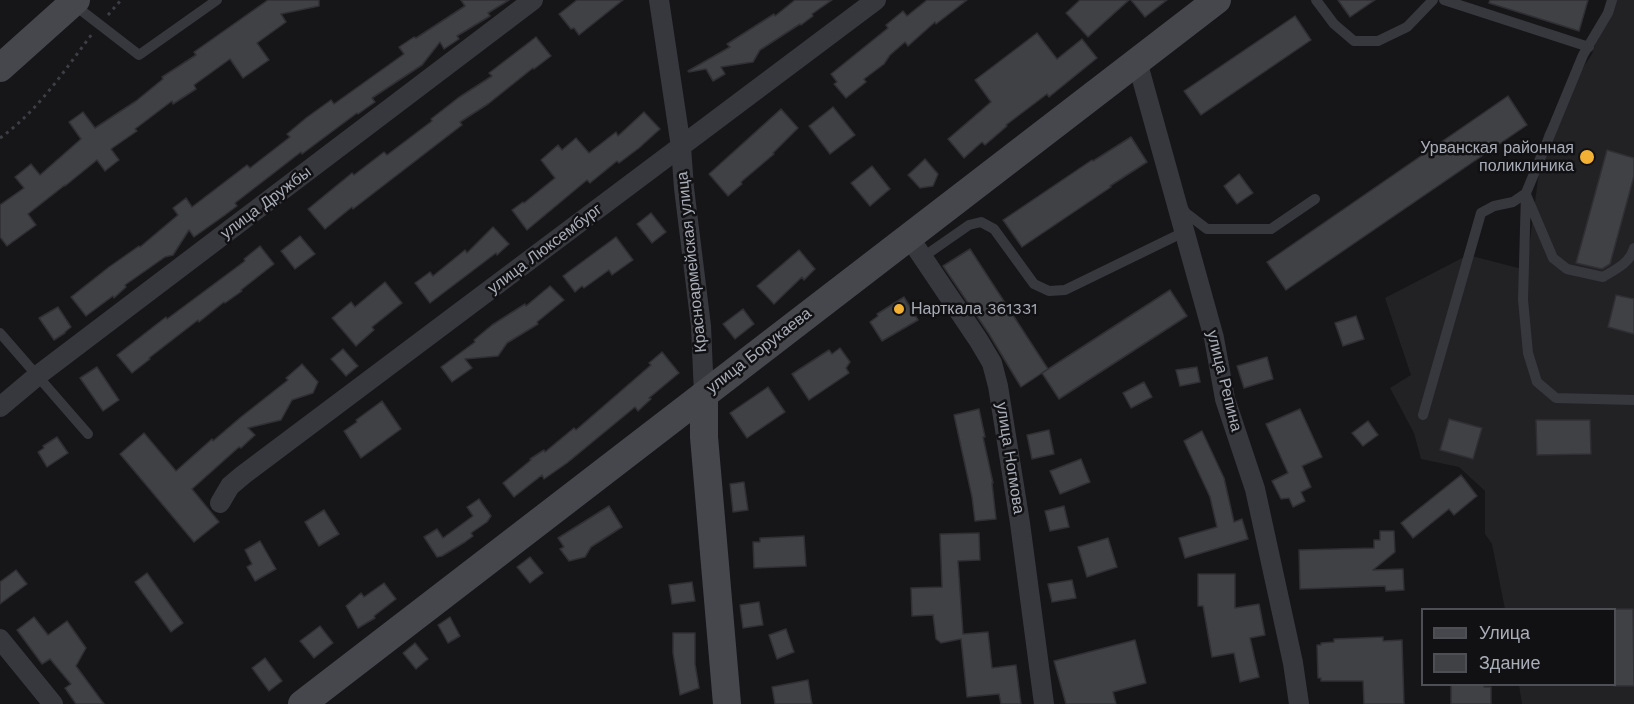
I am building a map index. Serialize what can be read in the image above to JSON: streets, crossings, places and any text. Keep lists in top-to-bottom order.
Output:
{
  "streets": {
    "street": [
      "улица Дружбы",
      "улица Люксембург",
      "Красноармейская улица",
      "улица Борукаева",
      "улица Репина",
      "улица Ногмова"
    ]
  },
  "crossings": [
    ["улица Люксембург", "Красноармейская улица"],
    ["Красноармейская улица", "улица Борукаева"],
    ["улица Борукаева", "улица Репина"],
    ["улица Борукаева", "улица Ногмова"]
  ],
  "places": ["Урванская районная поликлиника", "Нарткала 361331"],
  "legend": ["Улица", "Здание"]
}
